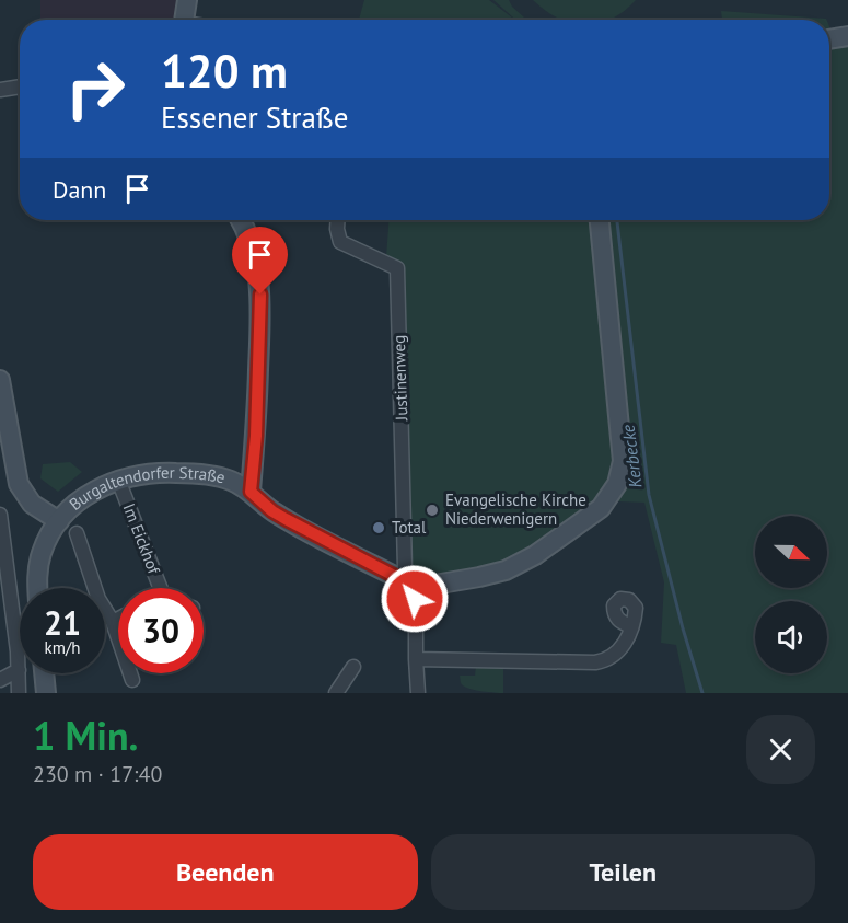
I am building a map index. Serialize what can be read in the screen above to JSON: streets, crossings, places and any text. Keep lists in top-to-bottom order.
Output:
{
  "streets": {
    "main road": ["Burgaltendorfer Straße"],
    "street": ["Justinenweg", "Im Eickhof"]
  },
  "crossings": [
    ["Justinenweg", "Burgaltendorfer Straße"],
    ["Burgaltendorfer Straße", "Im Eickhof"]
  ],
  "water": ["Kerbecke"],
  "places": ["Evangelische Kirche Niederwenigern", "Total"],
  "north": "right",
  "page": {
    "turn": ["120 m", "Essener Straße"],
    "then": "Dann",
    "speed": "21 km/h",
    "limit": "30",
    "heading": ["1 Min.", "230 m · 17:40"],
    "buttons": ["Beenden", "Teilen"]
  }
}
